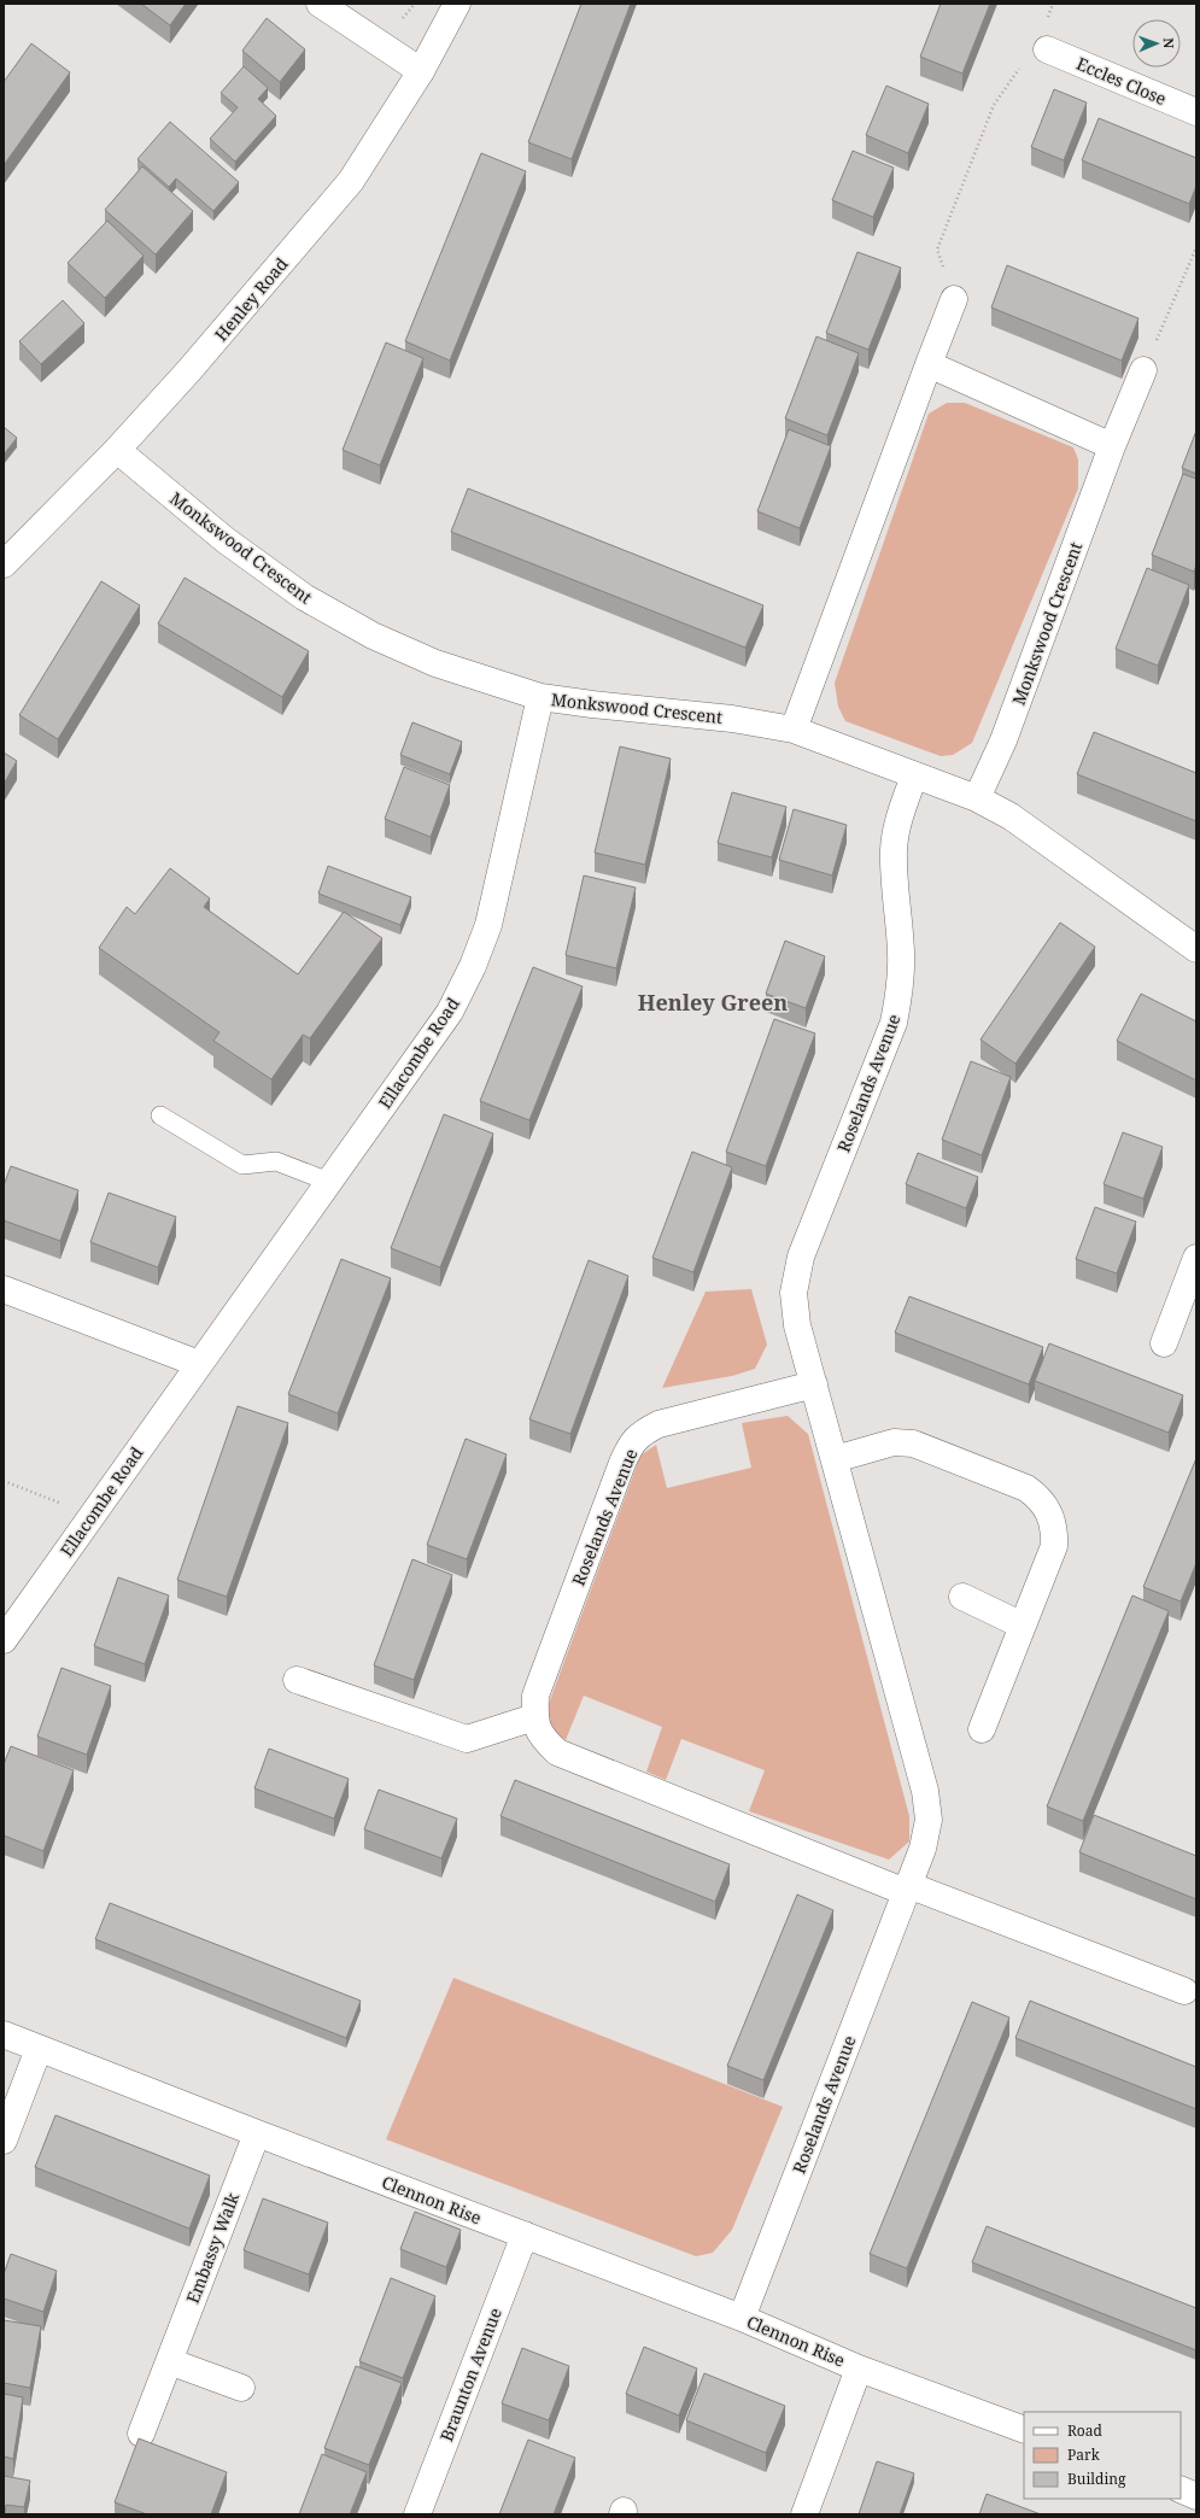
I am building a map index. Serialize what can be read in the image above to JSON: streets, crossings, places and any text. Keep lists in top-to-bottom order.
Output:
{
  "streets": {
    "street": [
      "Eccles Close",
      "Henley Road",
      "Monkswood Crescent",
      "Ellacombe Road",
      "Roselands Avenue",
      "Clennon Rise",
      "Embassy Walk",
      "Braunton Avenue"
    ]
  },
  "crossings": [
    ["Henley Road", "Monkswood Crescent"],
    ["Monkswood Crescent", "Ellacombe Road"],
    ["Monkswood Crescent", "Roselands Avenue"],
    ["Roselands Avenue", "Clennon Rise"],
    ["Clennon Rise", "Embassy Walk"],
    ["Clennon Rise", "Braunton Avenue"]
  ],
  "districts": ["Henley Green"],
  "legend": ["Road", "Park", "Building"],
  "north": "right"
}
